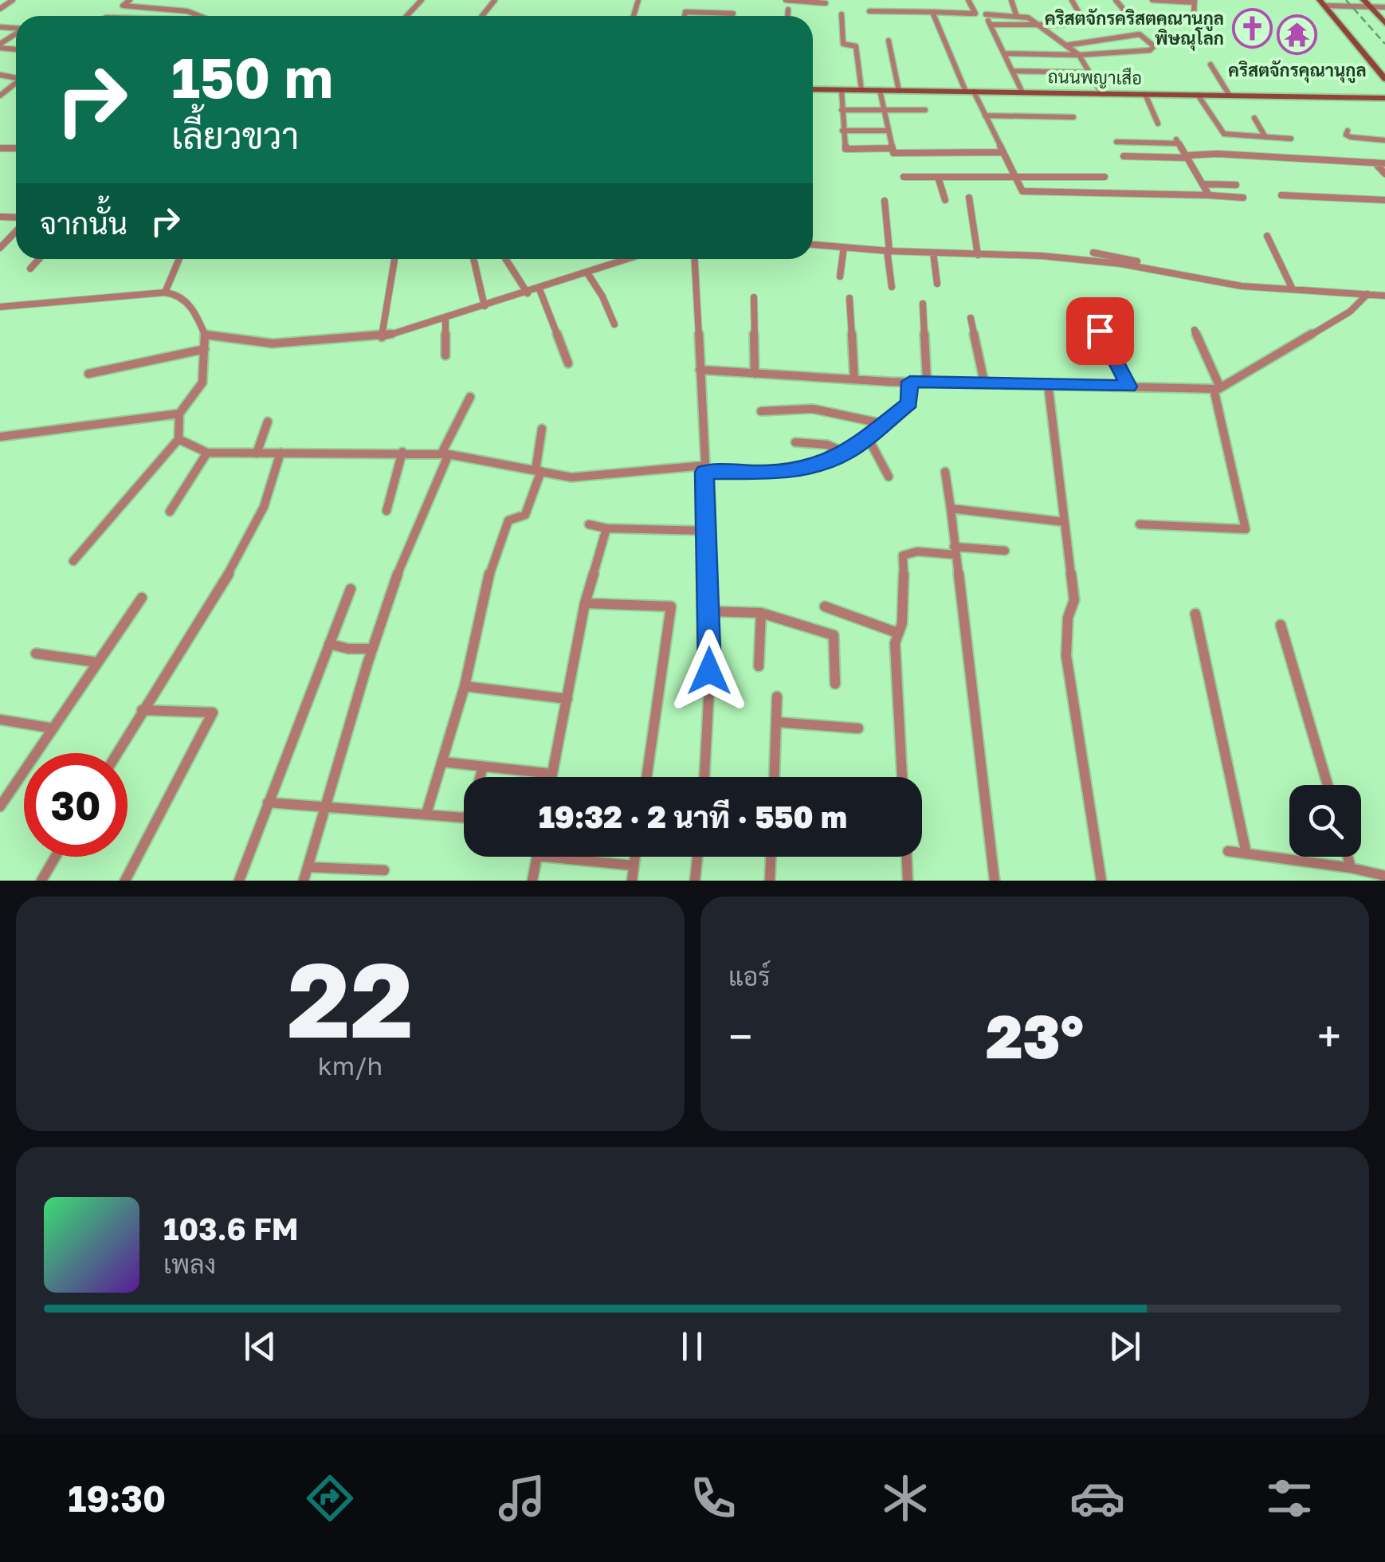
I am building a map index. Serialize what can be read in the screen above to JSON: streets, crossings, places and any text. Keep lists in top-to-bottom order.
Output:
{
  "streets": {
    "street": ["ถนนพญาเสือ"]
  },
  "places": {
    "church": ["คริสตจักรคริสตคุณานุกูล พิษณุโลก"],
    "temple": ["คริสตจักรคุณานุกูล"]
  },
  "page": {
    "turn": ["150 m", "เลี้ยวขวา"],
    "then": "จากนั้น",
    "limit": "30",
    "trip": "19:32 · 2 นาที · 550 m",
    "tile": [
      ["22", "km/h"],
      "แอร์"
    ],
    "heat": ["−", "23°", "+"],
    "song": ["103.6 FM", "เพลง"],
    "tabs": "19:30"
  }
}
